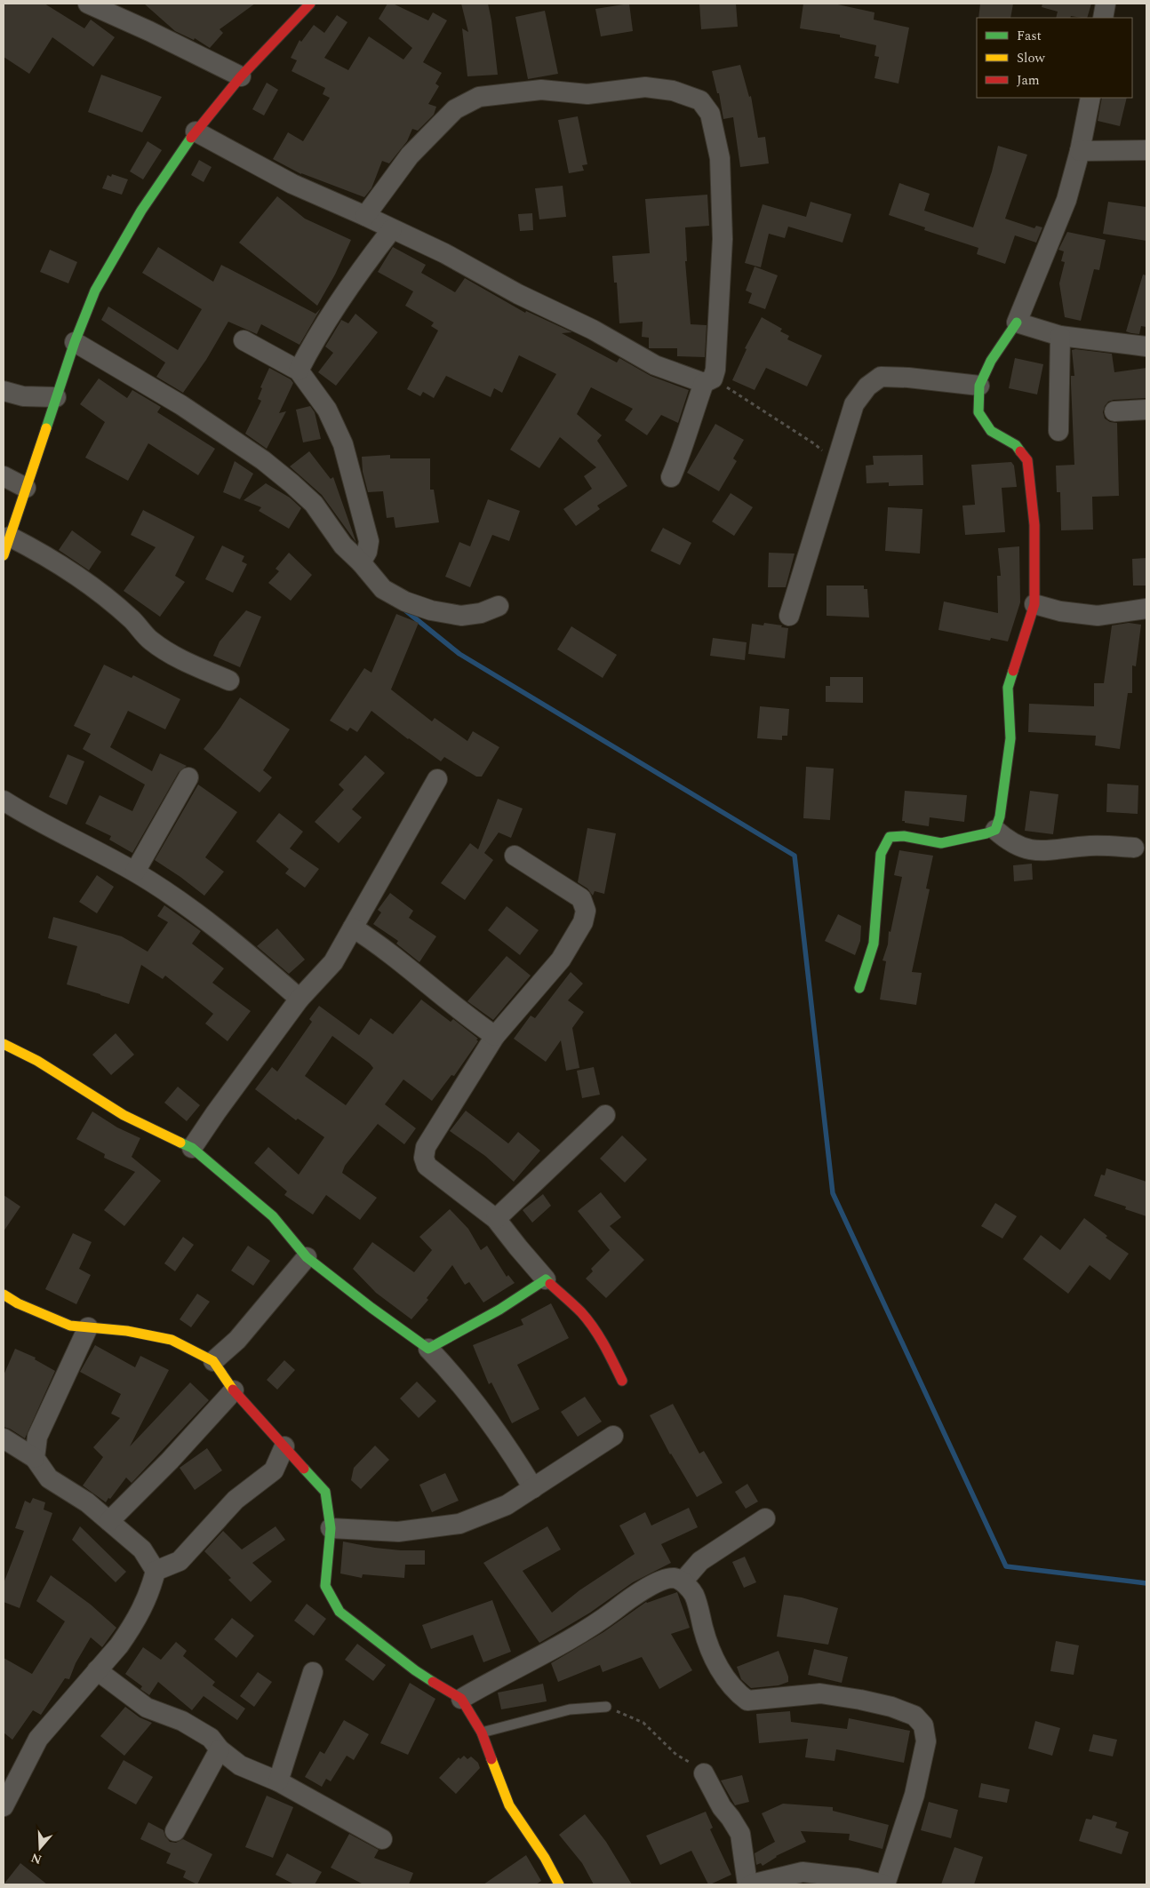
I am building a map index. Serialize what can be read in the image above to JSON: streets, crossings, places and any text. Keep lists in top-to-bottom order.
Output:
{
  "legend": ["Fast", "Slow", "Jam"],
  "north": "bottom"
}
